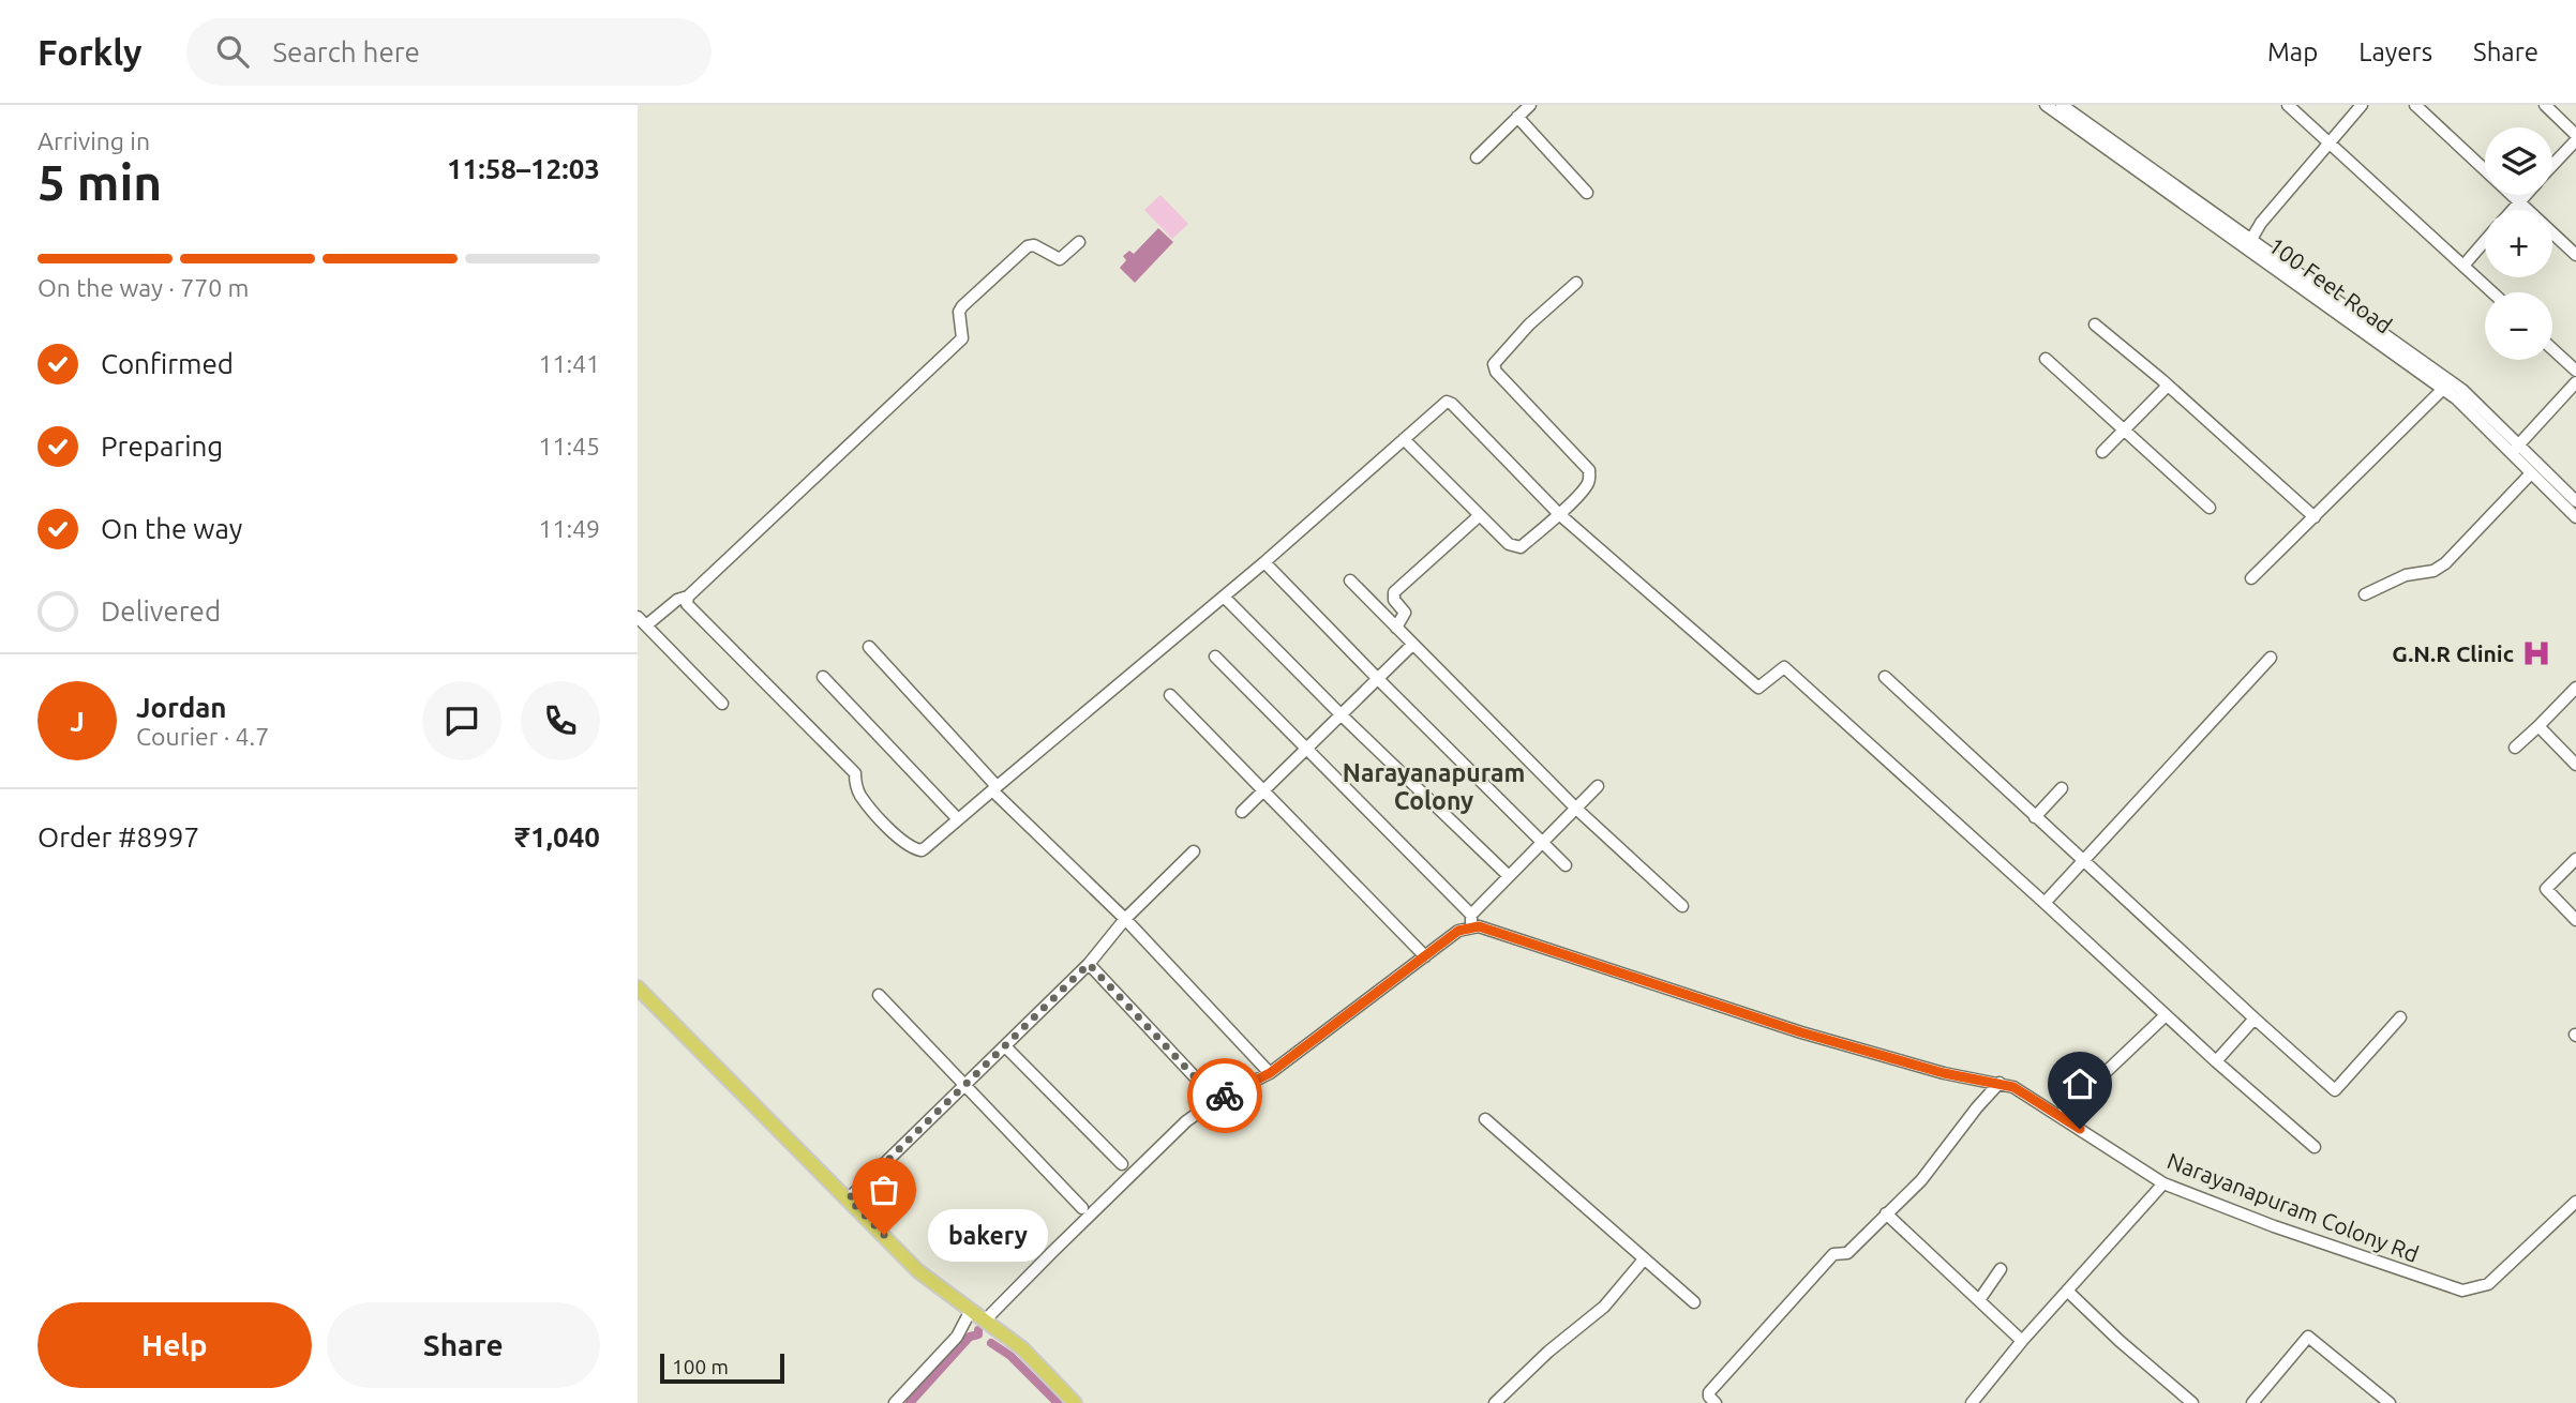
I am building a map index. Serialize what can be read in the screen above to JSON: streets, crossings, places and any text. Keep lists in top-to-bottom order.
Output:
{
  "streets": {
    "street": ["100 Feet Road", "Narayanapuram Colony Rd"]
  },
  "districts": ["Narayanapuram Colony"],
  "places": {
    "hospital": ["G.N.R Clinic"],
    "other": ["bakery"]
  },
  "scale_bar": "100 m",
  "page": {
    "header": "Forkly",
    "search": "Search here",
    "nav": ["Map", "Layers", "Share"],
    "heading": ["5 min", "Arriving in", "11:58–12:03"],
    "panel": [
      "Jordan",
      "Courier · 4.7",
      "Order #8997",
      "₹1,040"
    ],
    "map_buttons": ["+", "−"],
    "bar": "On the way · 770 m",
    "list": [
      ["Confirmed", "11:41"],
      ["Preparing", "11:45"],
      ["On the way", "11:49"],
      "Delivered"
    ],
    "round": "J",
    "bubble": "bakery",
    "buttons": ["Help", "Share"],
    "scale": "100 m"
  }
}
